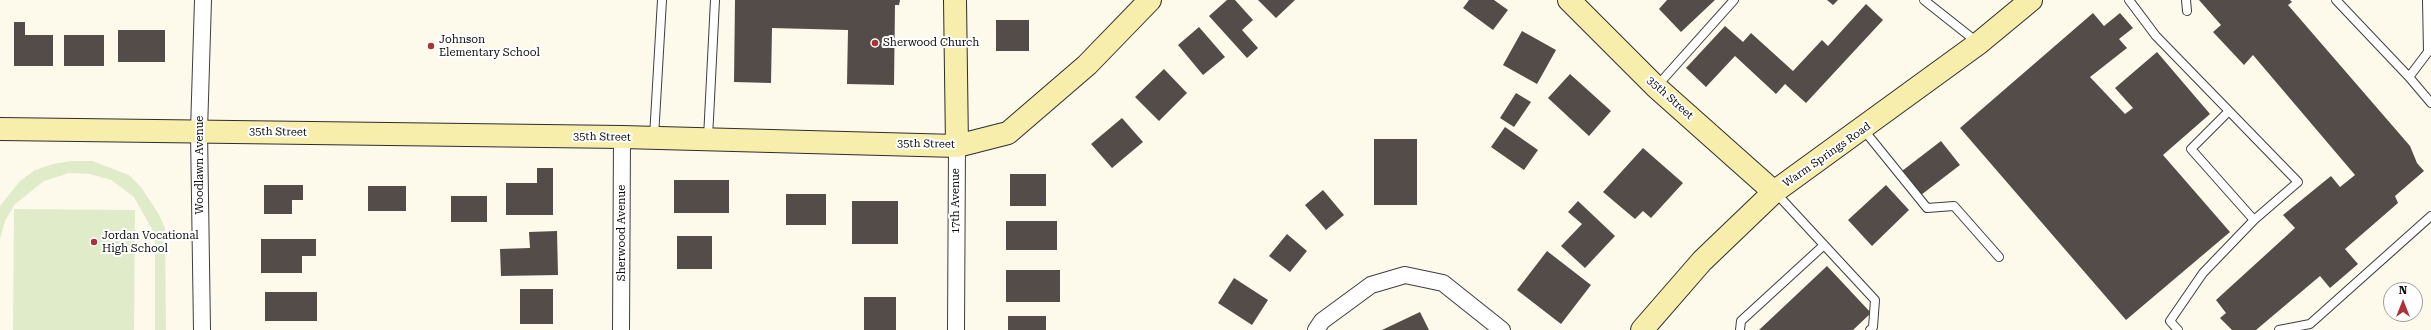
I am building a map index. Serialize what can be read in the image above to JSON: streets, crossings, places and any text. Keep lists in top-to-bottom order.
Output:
{
  "streets": {
    "street": [
      "35th Street",
      "Warm Springs Road",
      "Woodlawn Avenue",
      "17th Avenue",
      "Sherwood Avenue"
    ]
  },
  "crossings": [
    ["35th Street", "Warm Springs Road"],
    ["35th Street", "Woodlawn Avenue"],
    ["35th Street", "17th Avenue"],
    ["35th Street", "Sherwood Avenue"]
  ],
  "places": ["Sherwood Church", "Johnson Elementary School", "Jordan Vocational High School"],
  "north": "top"
}
